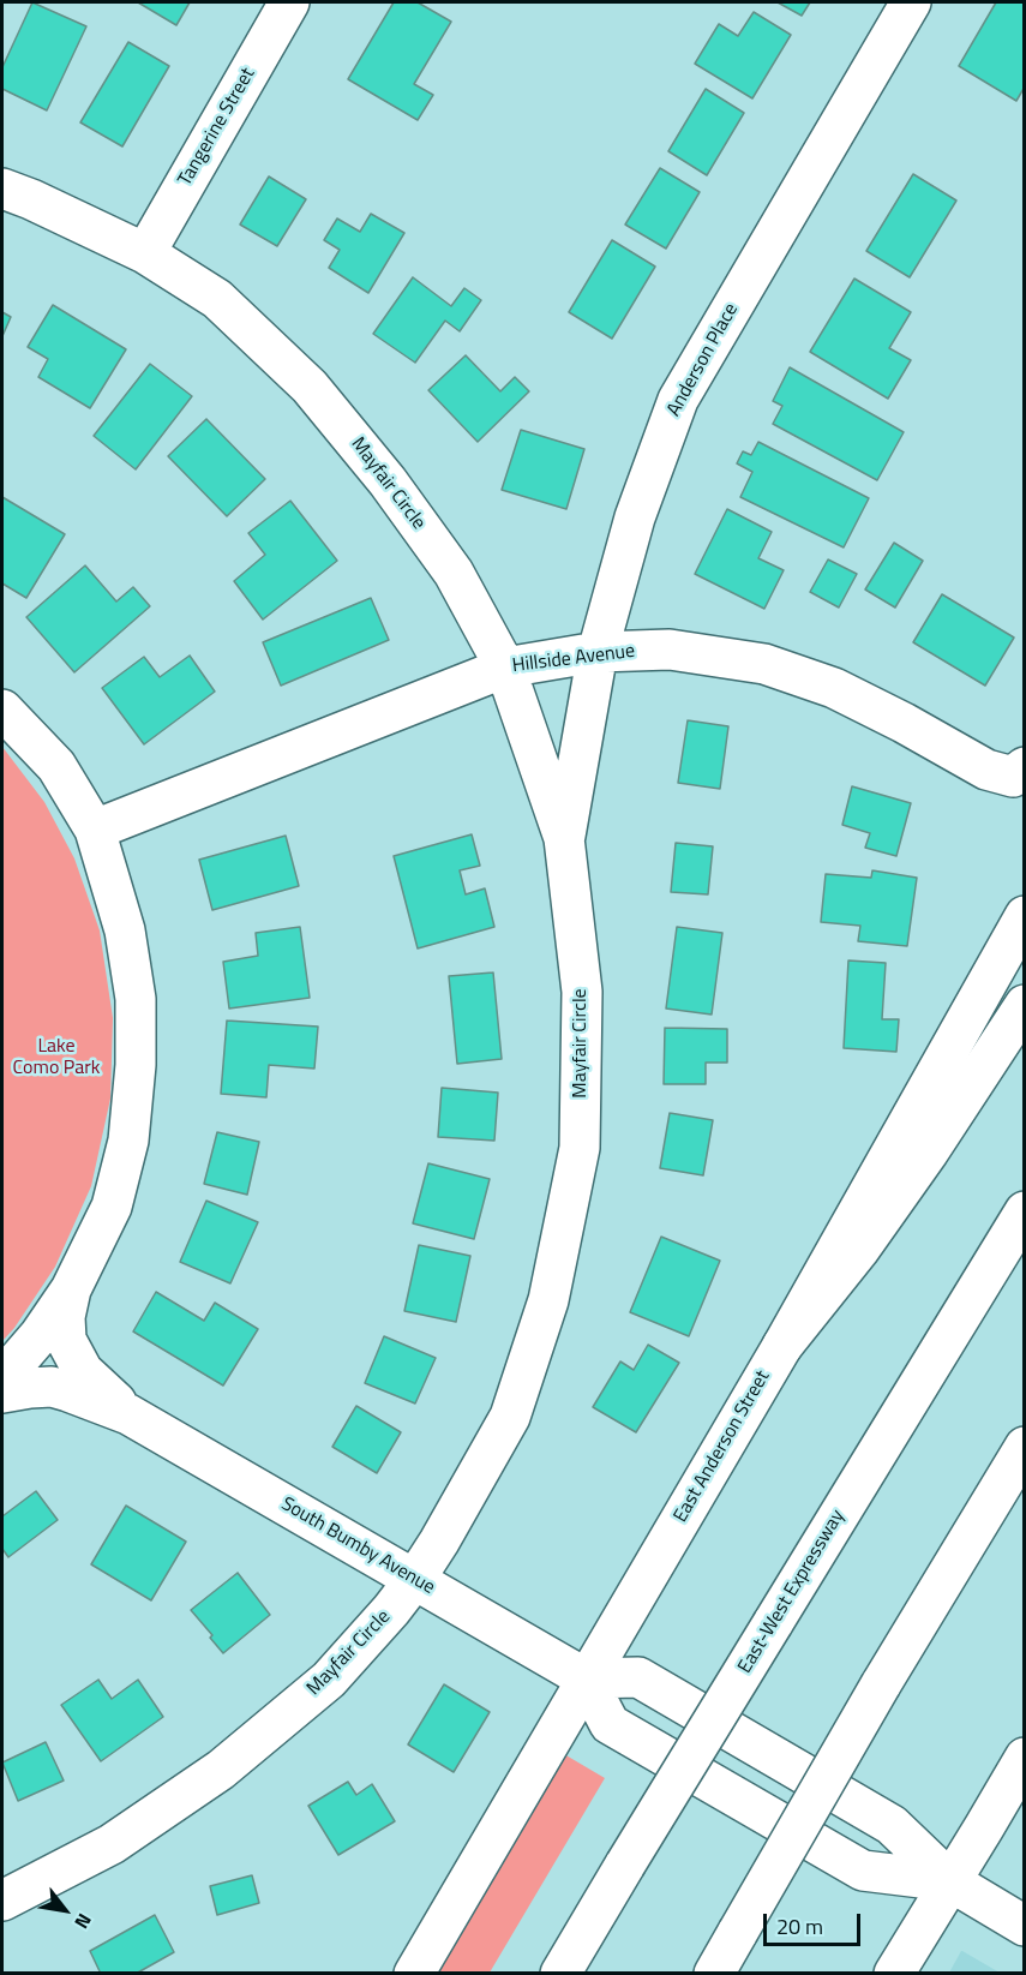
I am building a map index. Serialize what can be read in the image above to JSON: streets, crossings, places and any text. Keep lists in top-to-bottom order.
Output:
{
  "streets": {
    "main road": [
      "Tangerine Street",
      "Anderson Place",
      "Mayfair Circle",
      "Hillside Avenue",
      "East Anderson Street",
      "South Bumby Avenue",
      "East-West Expressway"
    ]
  },
  "crossings": [
    ["Tangerine Street", "Mayfair Circle"],
    ["Anderson Place", "Mayfair Circle"],
    ["Anderson Place", "Hillside Avenue"],
    ["Mayfair Circle", "Hillside Avenue"],
    ["Mayfair Circle", "South Bumby Avenue"],
    ["East Anderson Street", "South Bumby Avenue"]
  ],
  "parks": ["Lake Como Park"],
  "scale_bar": "20 m",
  "north": "bottom right"
}
